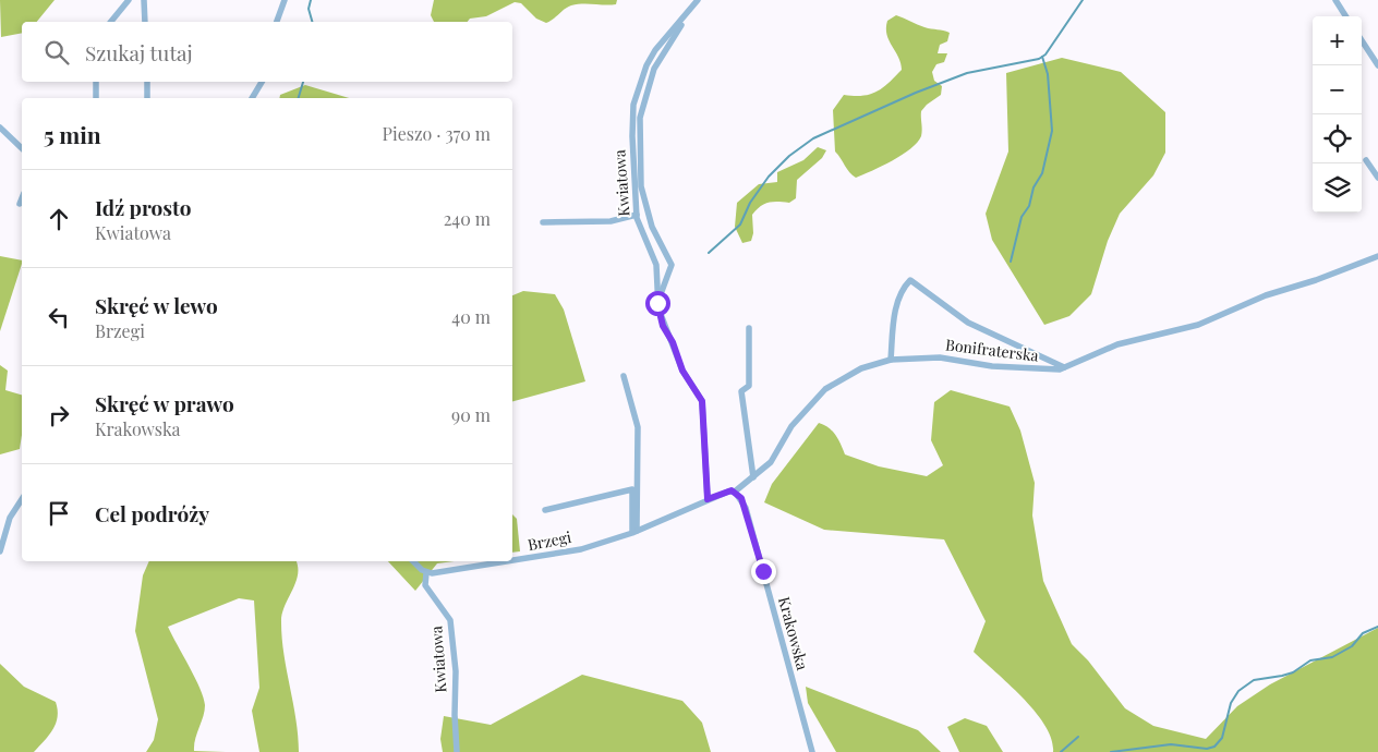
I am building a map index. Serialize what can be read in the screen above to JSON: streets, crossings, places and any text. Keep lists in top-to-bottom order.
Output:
{
  "streets": {
    "street": [
      "Kwiatowa",
      "Bonifraterska",
      "Brzegi",
      "Krakowska"
    ]
  },
  "crossings": [
    ["Kwiatowa", "Brzegi"],
    ["Bonifraterska", "Brzegi"],
    ["Bonifraterska", "Krakowska"],
    ["Brzegi", "Krakowska"]
  ],
  "page": {
    "map_buttons": ["+", "−"],
    "search": "Szukaj tutaj",
    "heading": ["5 min", "Pieszo · 370 m"],
    "list": [
      ["Idź prosto", "Kwiatowa", "240 m"],
      ["Skręć w lewo", "Brzegi", "40 m"],
      ["Skręć w prawo", "Krakowska", "90 m"],
      "Cel podróży"
    ]
  }
}
